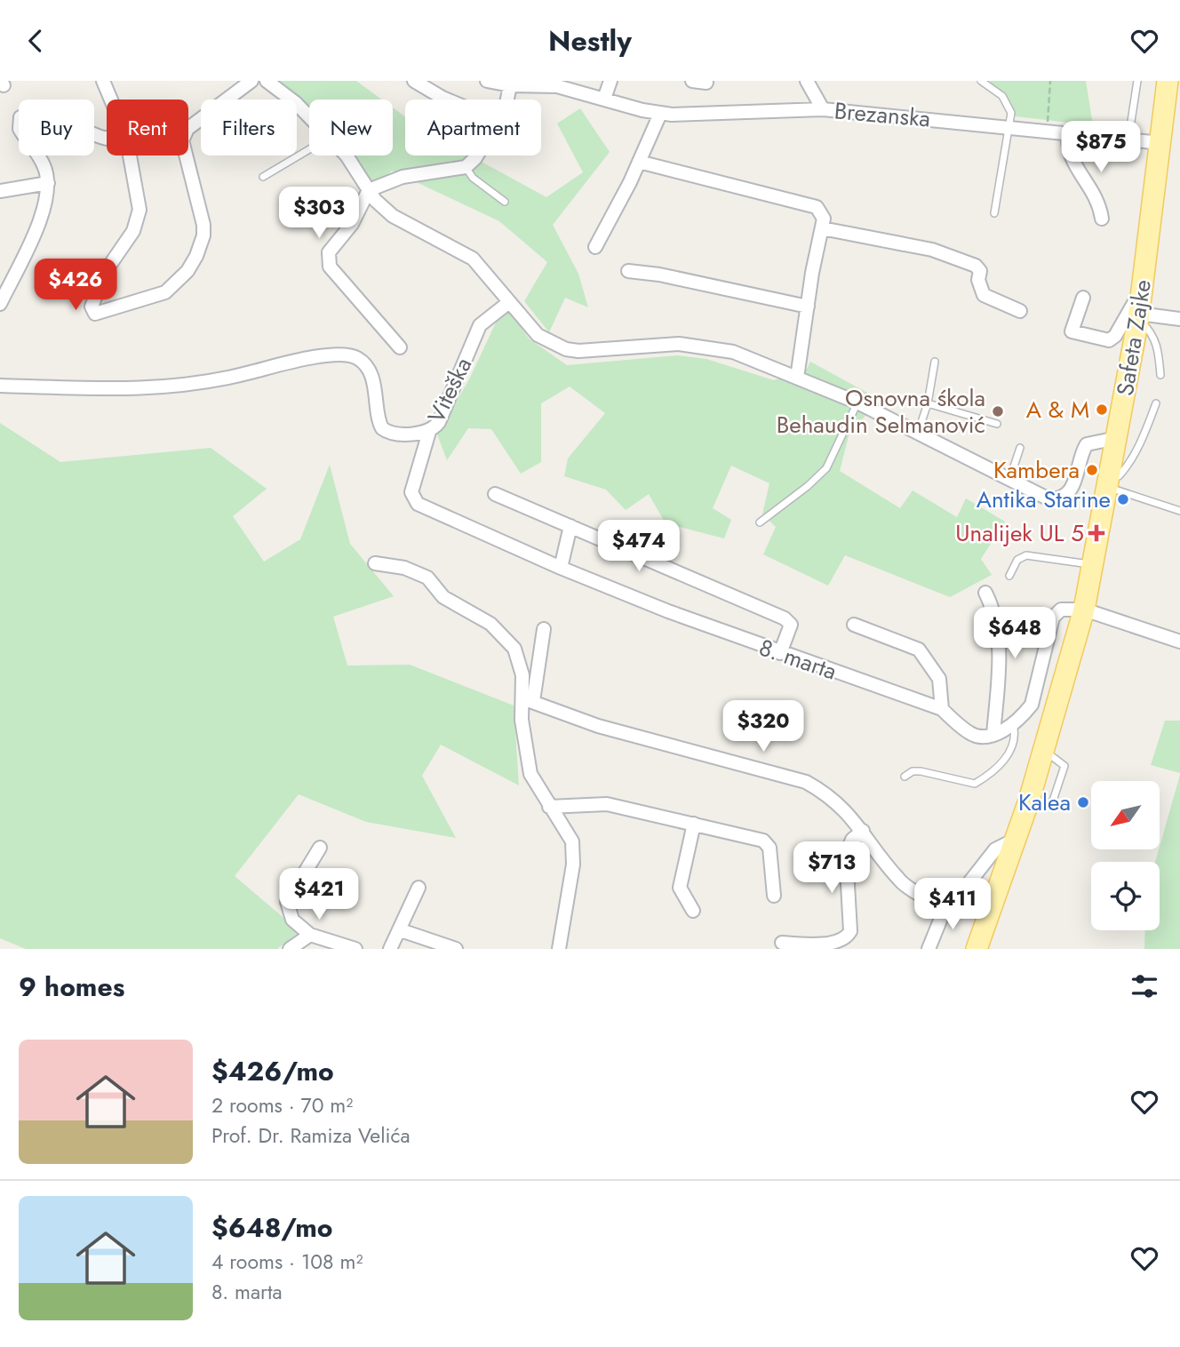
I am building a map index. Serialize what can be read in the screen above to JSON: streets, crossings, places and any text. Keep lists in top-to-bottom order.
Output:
{
  "streets": {
    "main road": ["Safeta Zajke"],
    "street": ["Brezanska", "Viteška", "8. marta"]
  },
  "crossings": [
    ["Brezanska", "Safeta Zajke"],
    ["Viteška", "8. marta"]
  ],
  "places": {
    "other": [
      "A & M",
      "Osnovna śkola Behaudin Selmanović",
      "Kambera",
      "Antika Starine",
      "Kalea"
    ],
    "health": ["Unalijek UL 5"]
  },
  "north": "bottom left",
  "page": {
    "header": "Nestly",
    "chip": [
      "Buy",
      "Rent",
      "Filters",
      "New",
      "Apartment"
    ],
    "price": [
      "$875",
      "$303",
      "$426",
      "$474",
      "$648",
      "$320",
      "$713",
      "$421",
      "$411"
    ],
    "heading": "9 homes",
    "list": [
      {
        "name": "$426/mo",
        "note": "2 rooms · 70 m² · Prof. Dr. Ramiza Velića"
      },
      {
        "name": "$648/mo",
        "note": "4 rooms · 108 m² · 8. marta"
      }
    ]
  }
}
